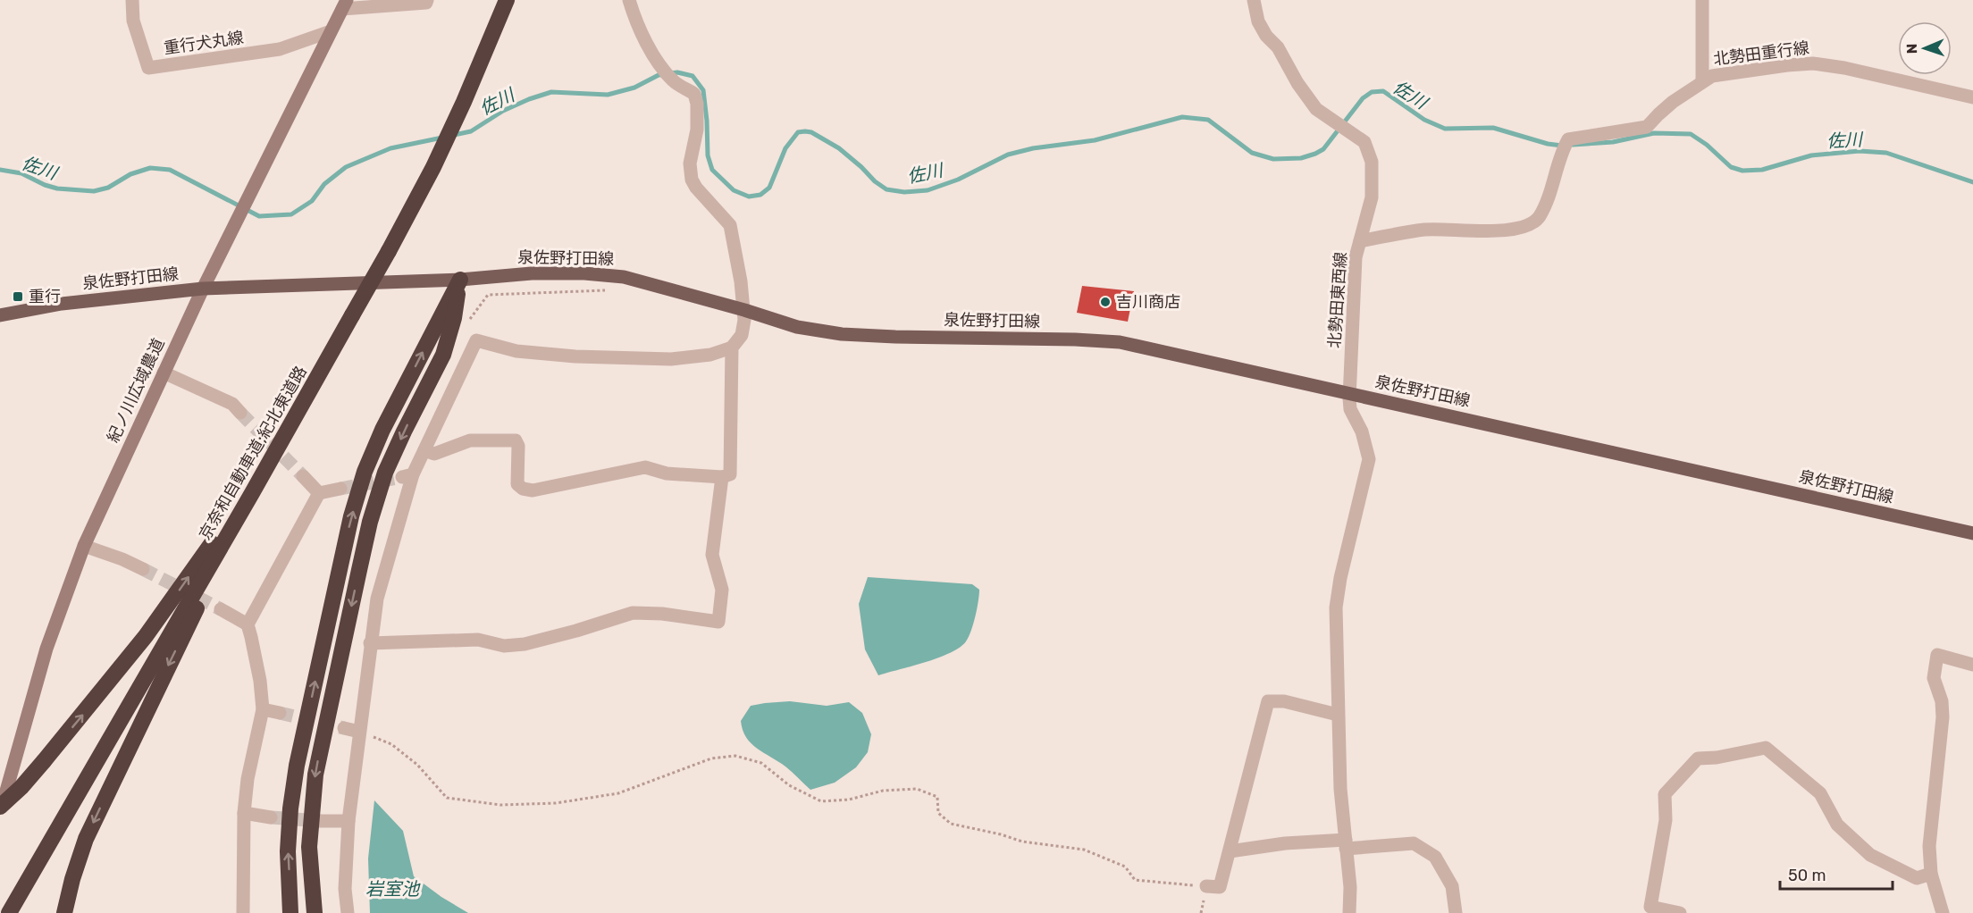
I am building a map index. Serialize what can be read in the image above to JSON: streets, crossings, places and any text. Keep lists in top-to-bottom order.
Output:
{
  "streets": {
    "highway": ["京奈和自動車道;紀北東道路"],
    "main road": ["泉佐野打田線"],
    "street": [
      "重行犬丸線",
      "北勢田重行線",
      "北勢田東西線",
      "紀ノ川広域農道"
    ]
  },
  "crossings": [
    ["重行犬丸線", "紀ノ川広域農道"],
    ["北勢田重行線", "北勢田東西線"],
    ["泉佐野打田線", "北勢田東西線"],
    ["泉佐野打田線", "紀ノ川広域農道"]
  ],
  "water": ["佐川", "岩室池"],
  "places": {
    "transit": ["重行"],
    "other": ["吉川商店"]
  },
  "scale_bar": "50 m",
  "north": "left"
}
